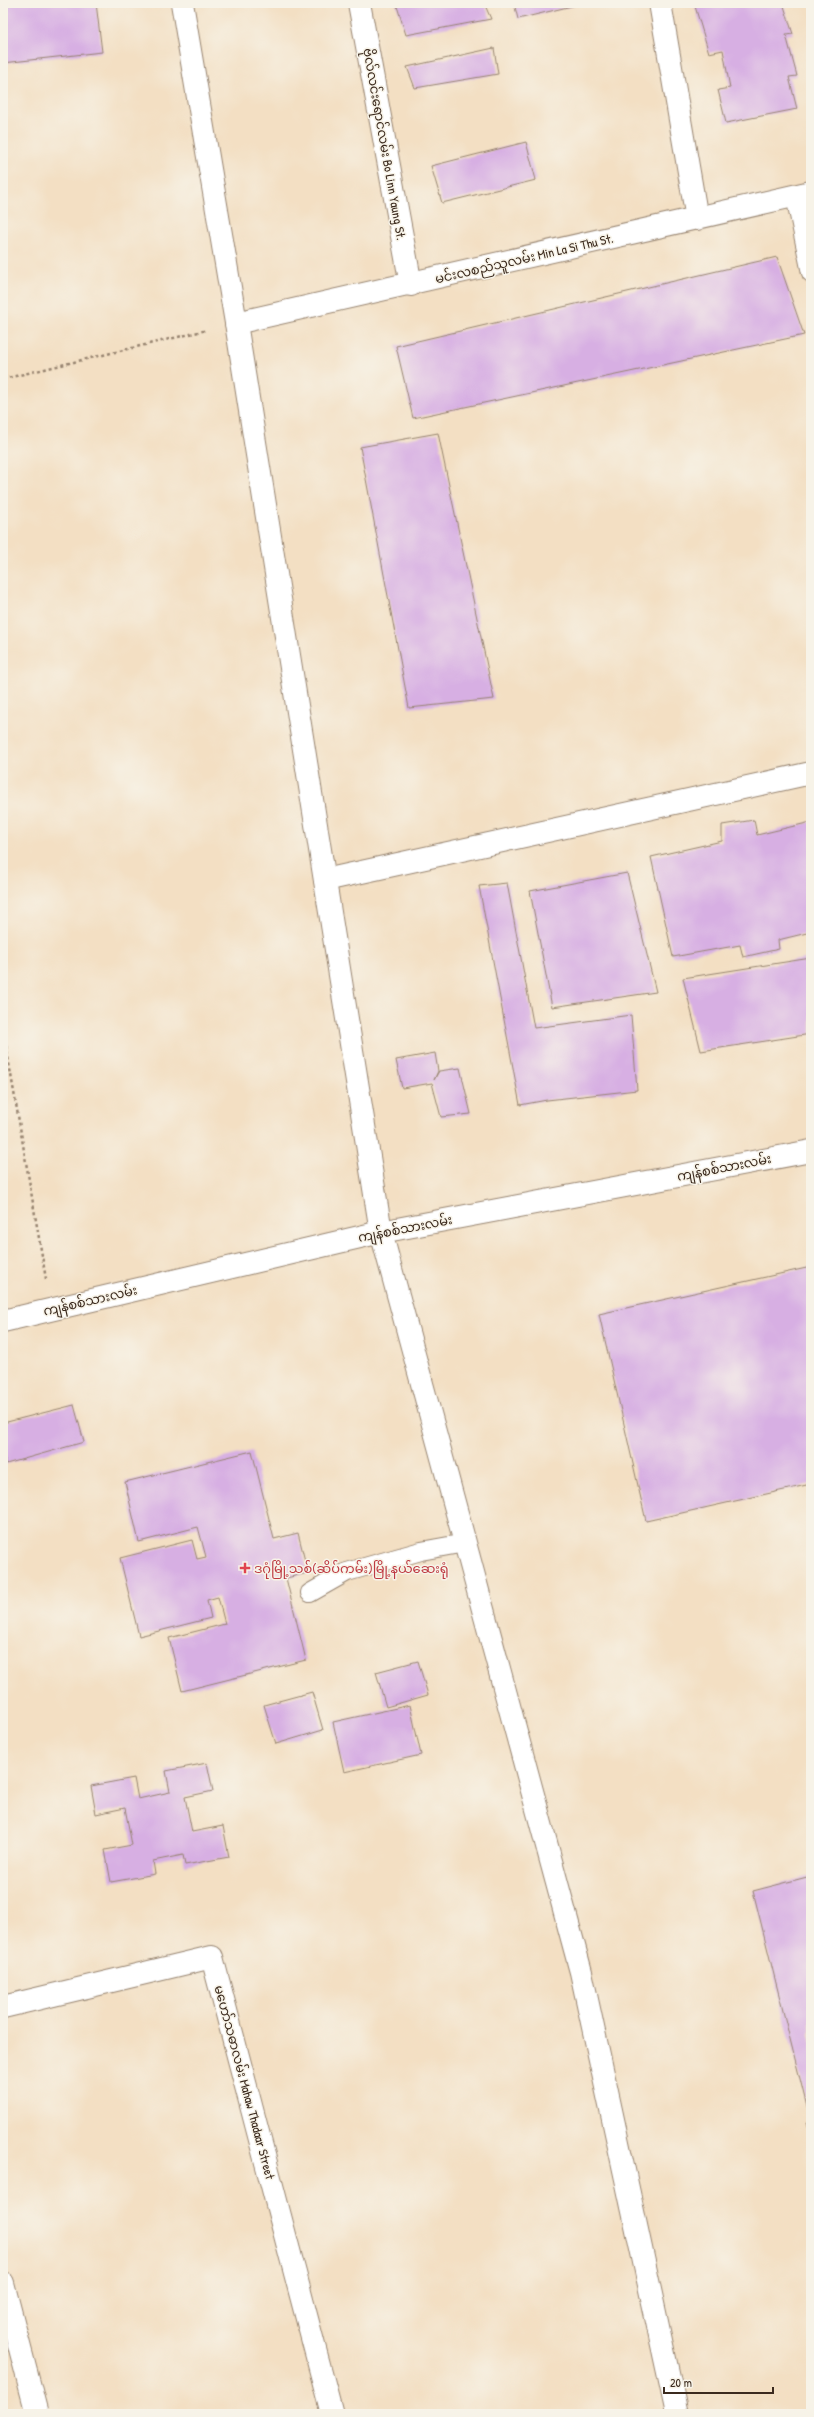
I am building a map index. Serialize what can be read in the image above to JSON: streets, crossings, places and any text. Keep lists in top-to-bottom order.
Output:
{
  "streets": {
    "street": [
      "ဗိုလ်လင်းရောင်လမ်း Bo Linn Yaung St.",
      "မင်းလစည်သူလမ်း Min La Si Thu St.",
      "ကျန်စစ်သားလမ်း",
      "မဟော်သဓာလမ်း Mahaw Thadaar Street"
    ]
  },
  "crossings": [
    ["ဗိုလ်လင်းရောင်လမ်း Bo Linn Yaung St.", "မင်းလစည်သူလမ်း Min La Si Thu St."]
  ],
  "places": {
    "health": ["ဒဂုံမြို့သစ်(ဆိပ်ကမ်း)မြို့နယ်ဆေးရုံ"]
  },
  "scale_bar": "20 m"
}
